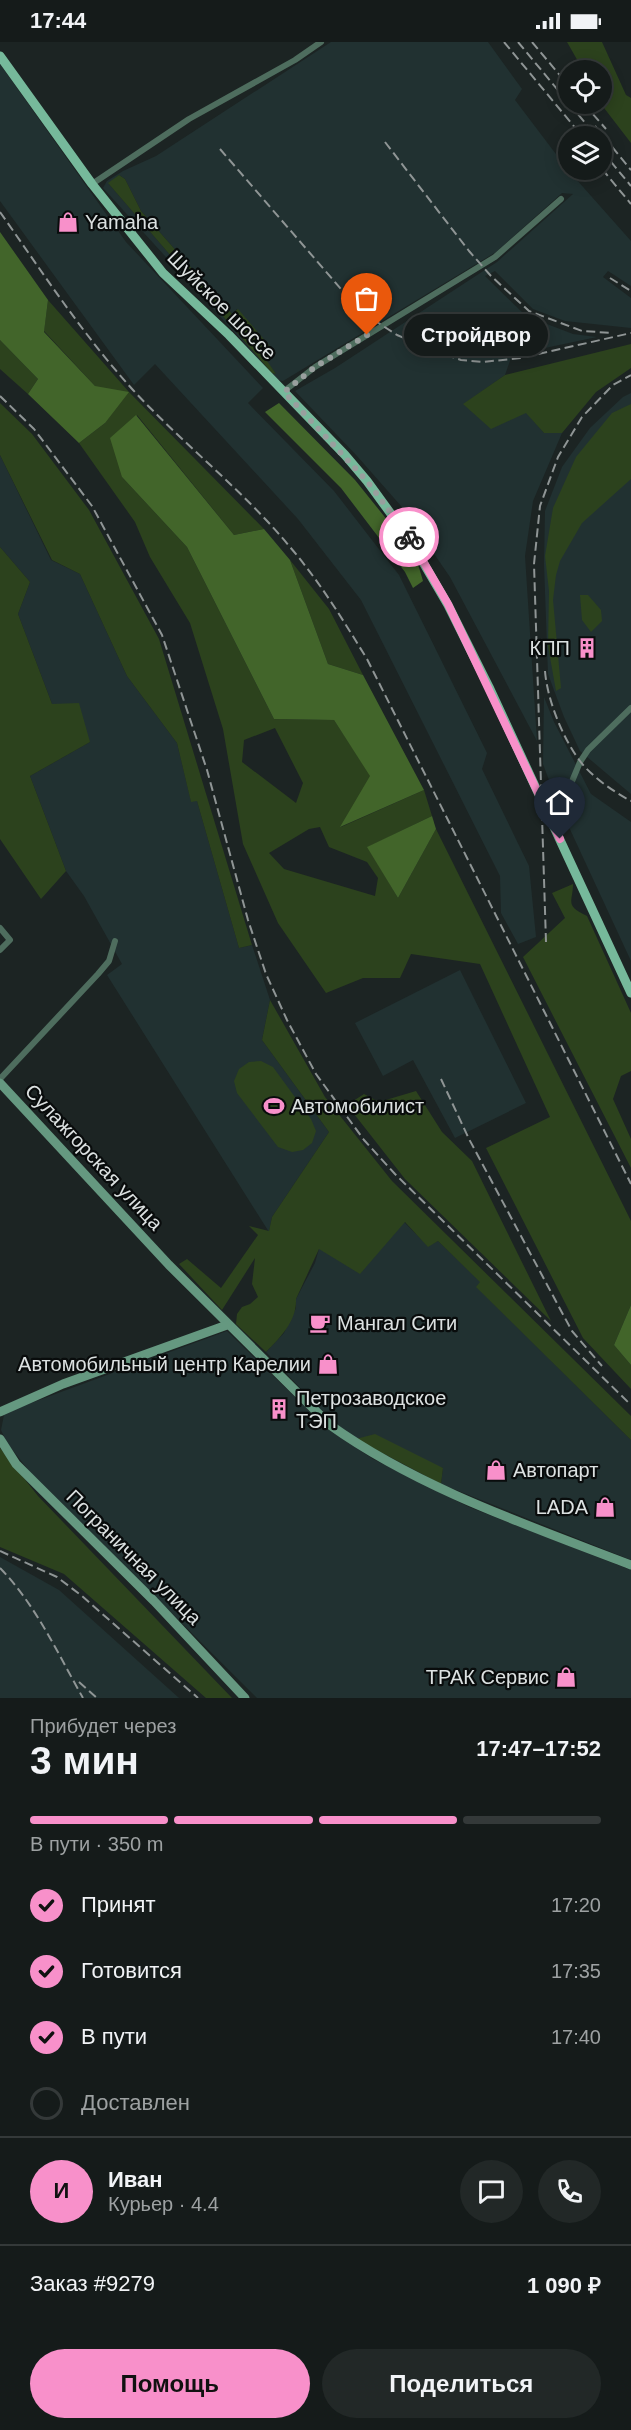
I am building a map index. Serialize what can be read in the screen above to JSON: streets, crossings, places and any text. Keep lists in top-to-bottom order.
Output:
{
  "streets": {
    "main road": ["Шуйское шоссе", "Сулажгорская улица", "Пограничная улица"]
  },
  "places": {
    "shop": [
      "Yamaha",
      "Автомобильный центр Карелии",
      "Автопарт",
      "LADA",
      "ТРАК Сервис"
    ],
    "other": ["Стройдвор"],
    "building": ["КПП", "Петрозаводское ТЭП"],
    "sports": ["Автомобилист"],
    "cafe": ["Мангал Сити"]
  },
  "page": {
    "status": "17:44",
    "bubble": "Стройдвор",
    "heading": ["3 мин", "Прибудет через", "17:47–17:52"],
    "panel": [
      "Иван",
      "Курьер · 4.4",
      "Заказ #9279",
      "1 090 ₽"
    ],
    "bar": "В пути · 350 m",
    "list": [
      ["Принят", "17:20"],
      ["Готовится", "17:35"],
      ["В пути", "17:40"],
      "Доставлен"
    ],
    "round": "И",
    "buttons": ["Помощь", "Поделиться"]
  }
}
